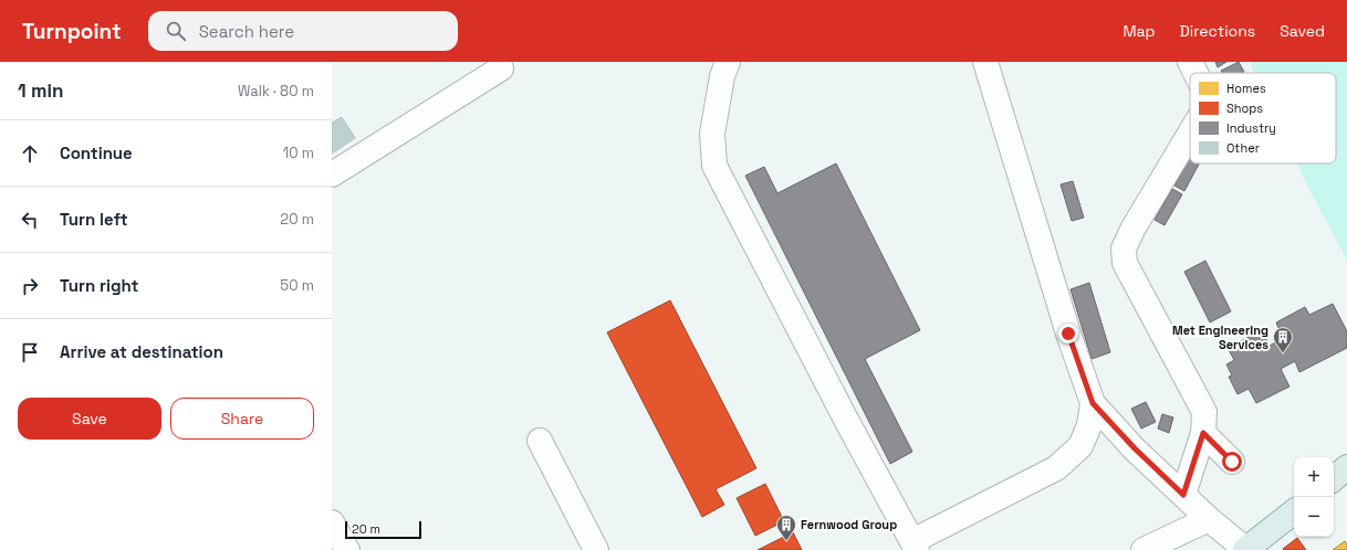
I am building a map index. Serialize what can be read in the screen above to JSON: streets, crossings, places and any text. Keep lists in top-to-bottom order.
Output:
{
  "places": {
    "building": ["Met Engineering Services", "Fernwood Group"]
  },
  "legend": [
    "Homes",
    "Shops",
    "Industry",
    "Other"
  ],
  "scale_bar": "20 m",
  "page": {
    "header": "Turnpoint",
    "search": "Search here",
    "nav": ["Map", "Directions", "Saved"],
    "heading": ["1 min", "Walk · 80 m"],
    "list": [
      ["Continue", "10 m"],
      ["Turn left", "20 m"],
      ["Turn right", "50 m"],
      "Arrive at destination"
    ],
    "buttons": ["Save", "Share"],
    "map_buttons": ["+", "−"],
    "scale": "20 m"
  }
}
